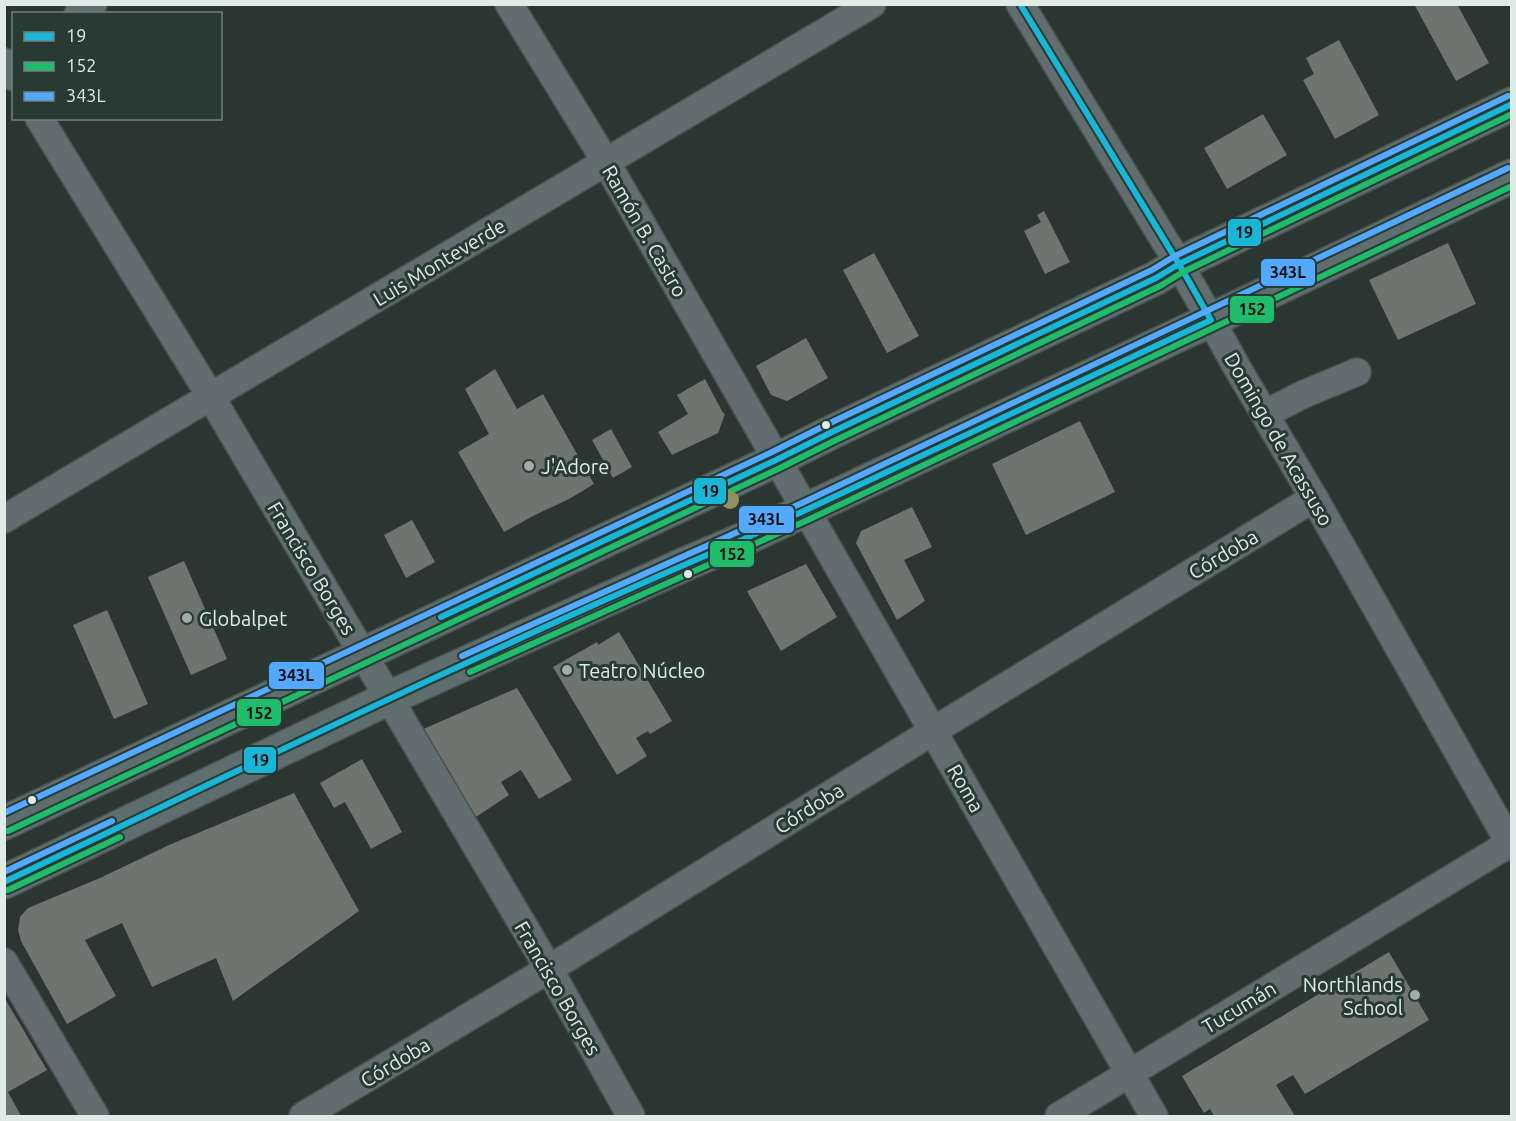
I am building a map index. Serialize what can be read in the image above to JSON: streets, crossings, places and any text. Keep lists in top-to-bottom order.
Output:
{
  "streets": {
    "street": [
      "Ramón B. Castro",
      "Luis Monteverde",
      "Domingo de Acassuso",
      "Córdoba",
      "Francisco Borges",
      "Roma",
      "Tucumán"
    ]
  },
  "crossings": [
    ["Ramón B. Castro", "Luis Monteverde"],
    ["Ramón B. Castro", "Roma"],
    ["Luis Monteverde", "Francisco Borges"],
    ["Domingo de Acassuso", "Córdoba"],
    ["Domingo de Acassuso", "Tucumán"],
    ["Córdoba", "Francisco Borges"],
    ["Córdoba", "Roma"],
    ["Roma", "Tucumán"]
  ],
  "places": [
    "J'Adore",
    "Globalpet",
    "Teatro Núcleo",
    "Northlands School"
  ],
  "lines": ["transit line 19", "transit line 343L", "transit line 152"],
  "legend": ["19", "152", "343L"]
}
